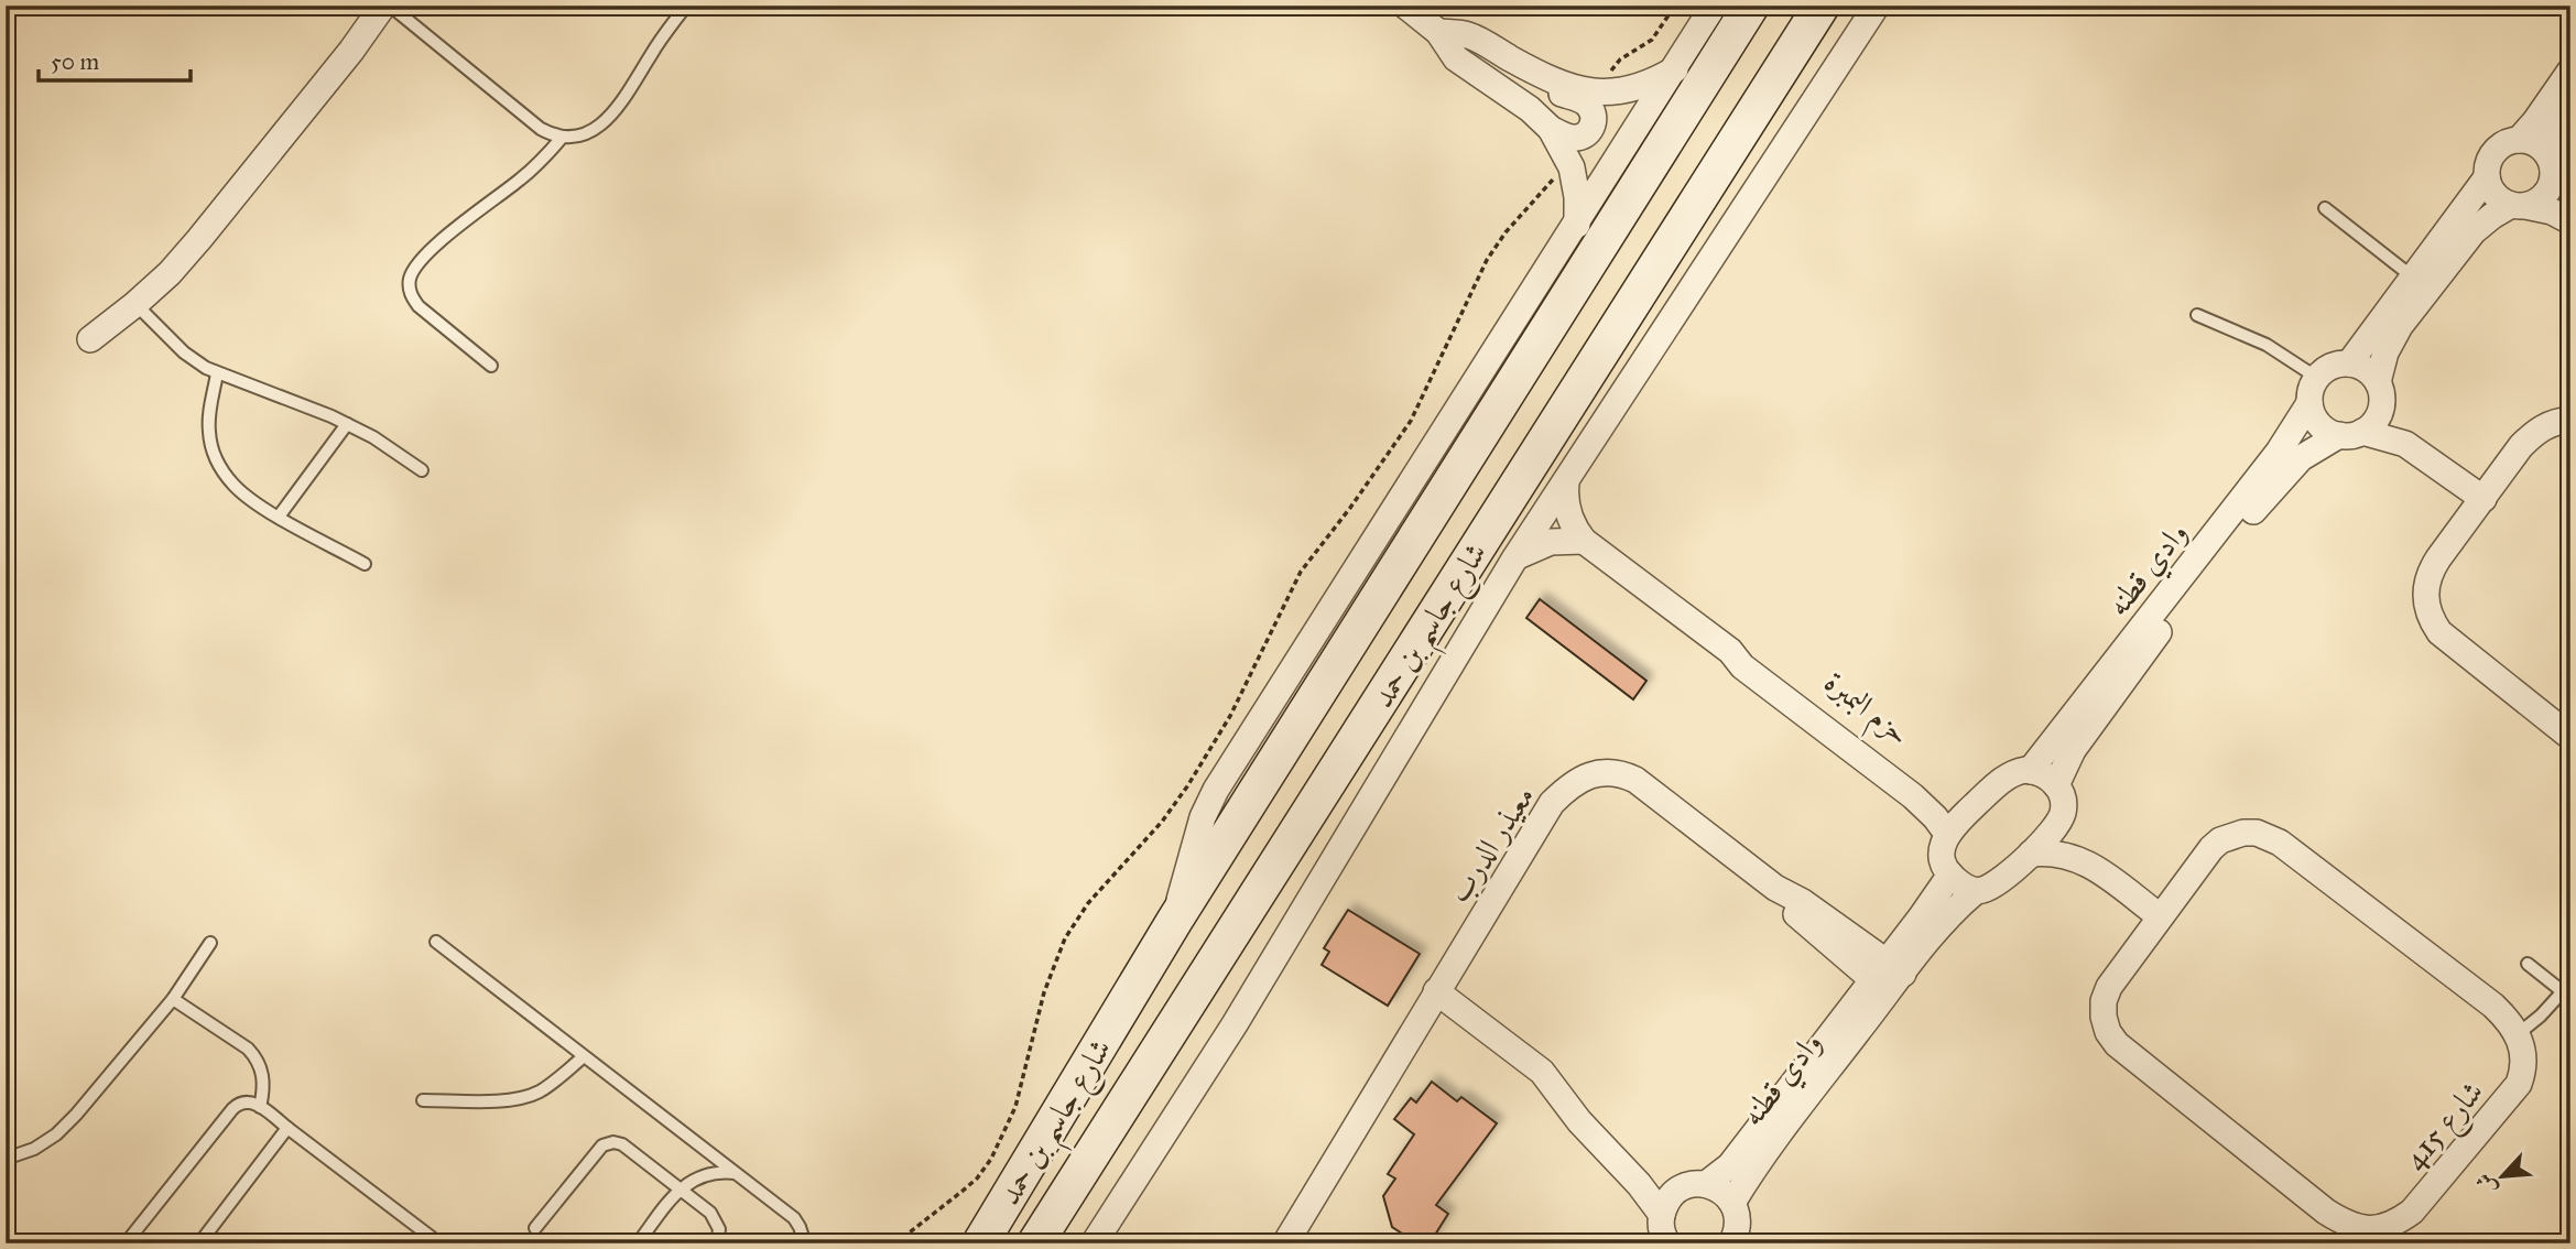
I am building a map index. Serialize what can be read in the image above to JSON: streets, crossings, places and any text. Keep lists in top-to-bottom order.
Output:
{
  "streets": {
    "main road": ["شارع جاسم بن حمد"],
    "street": [
      "وادي قطنه",
      "حزم البمبرة",
      "معيذر الدرب",
      "شارع 415"
    ]
  },
  "crossings": [
    ["وادي قطنه", "معيذر الدرب"],
    ["شارع جاسم بن حمد", "حزم البمبرة"]
  ],
  "scale_bar": "50 m",
  "north": "bottom left"
}
